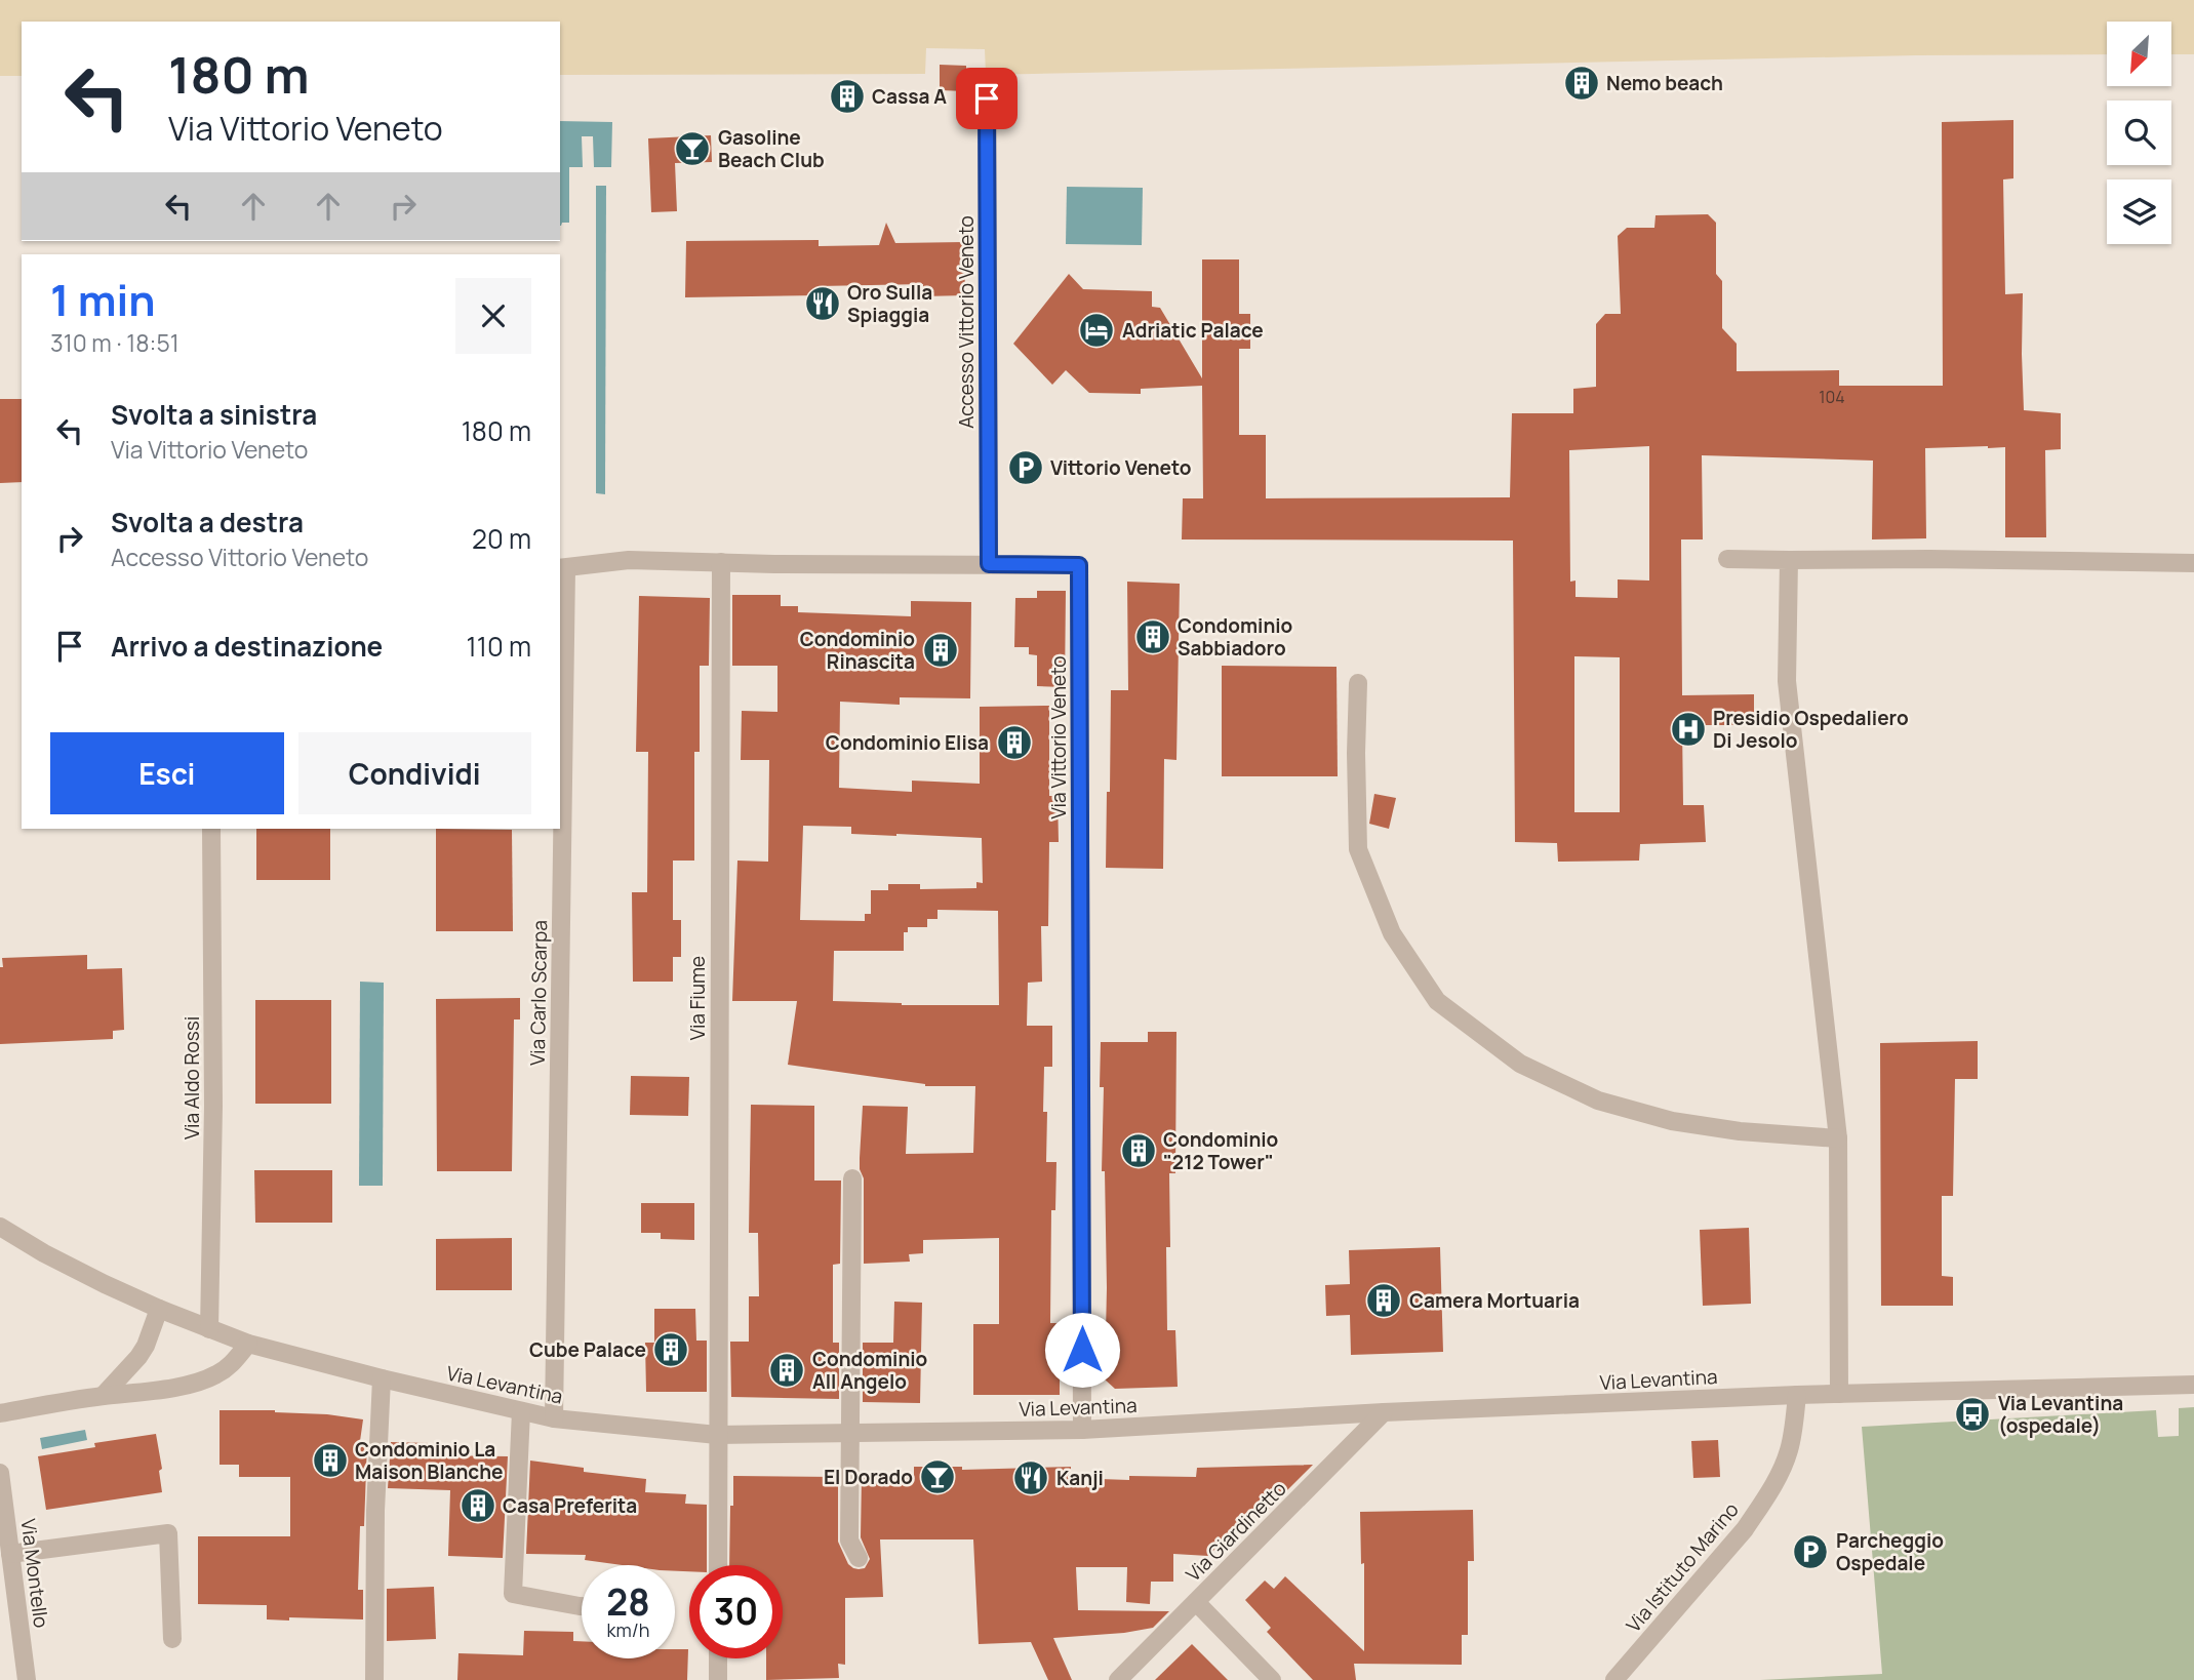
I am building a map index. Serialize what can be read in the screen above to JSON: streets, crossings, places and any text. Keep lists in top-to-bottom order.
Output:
{
  "streets": {
    "street": [
      "Accesso Vittorio Veneto",
      "Via Vittorio Veneto",
      "Via Carlo Scarpa",
      "Via Fiume",
      "Via Aldo Rossi",
      "Via Levantina",
      "Via Giardinetto",
      "Via Istituto Marino",
      "Via Montello"
    ]
  },
  "crossings": [
    ["Accesso Vittorio Veneto", "Via Vittorio Veneto"],
    ["Via Vittorio Veneto", "Via Carlo Scarpa"],
    ["Via Vittorio Veneto", "Via Fiume"],
    ["Via Vittorio Veneto", "Via Levantina"],
    ["Via Carlo Scarpa", "Via Levantina"],
    ["Via Fiume", "Via Levantina"],
    ["Via Aldo Rossi", "Via Levantina"],
    ["Via Levantina", "Via Giardinetto"],
    ["Via Levantina", "Via Istituto Marino"]
  ],
  "places": {
    "building": [
      "Nemo beach",
      "Cassa A",
      "Condominio Sabbiadoro",
      "Condominio Rinascita",
      "Condominio Elisa",
      "Condominio \"212 Tower\"",
      "Camera Mortuaria",
      "Cube Palace",
      "Condominio All Angelo",
      "Condominio La Maison Blanche",
      "Casa Preferita"
    ],
    "bar": ["Gasoline Beach Club", "El Dorado"],
    "restaurant": ["Oro Sulla Spiaggia", "Kanji"],
    "hotel": ["Adriatic Palace"],
    "parking": ["Vittorio Veneto", "Parcheggio Ospedale"],
    "hospital": ["Presidio Ospedaliero Di Jesolo"],
    "bus stop": ["Via Levantina (ospedale)"]
  },
  "house_numbers": ["104"],
  "north": "bottom left",
  "page": {
    "turn": ["180 m", "Via Vittorio Veneto"],
    "heading": ["1 min", "310 m · 18:51"],
    "list": [
      {
        "name": "Svolta a sinistra",
        "note": "Via Vittorio Veneto",
        "value": "180 m"
      },
      {
        "name": "Svolta a destra",
        "note": "Accesso Vittorio Veneto",
        "value": "20 m"
      },
      {
        "name": "Arrivo a destinazione",
        "value": "110 m"
      }
    ],
    "buttons": ["Esci", "Condividi"],
    "speed": "28 km/h",
    "limit": "30"
  }
}
